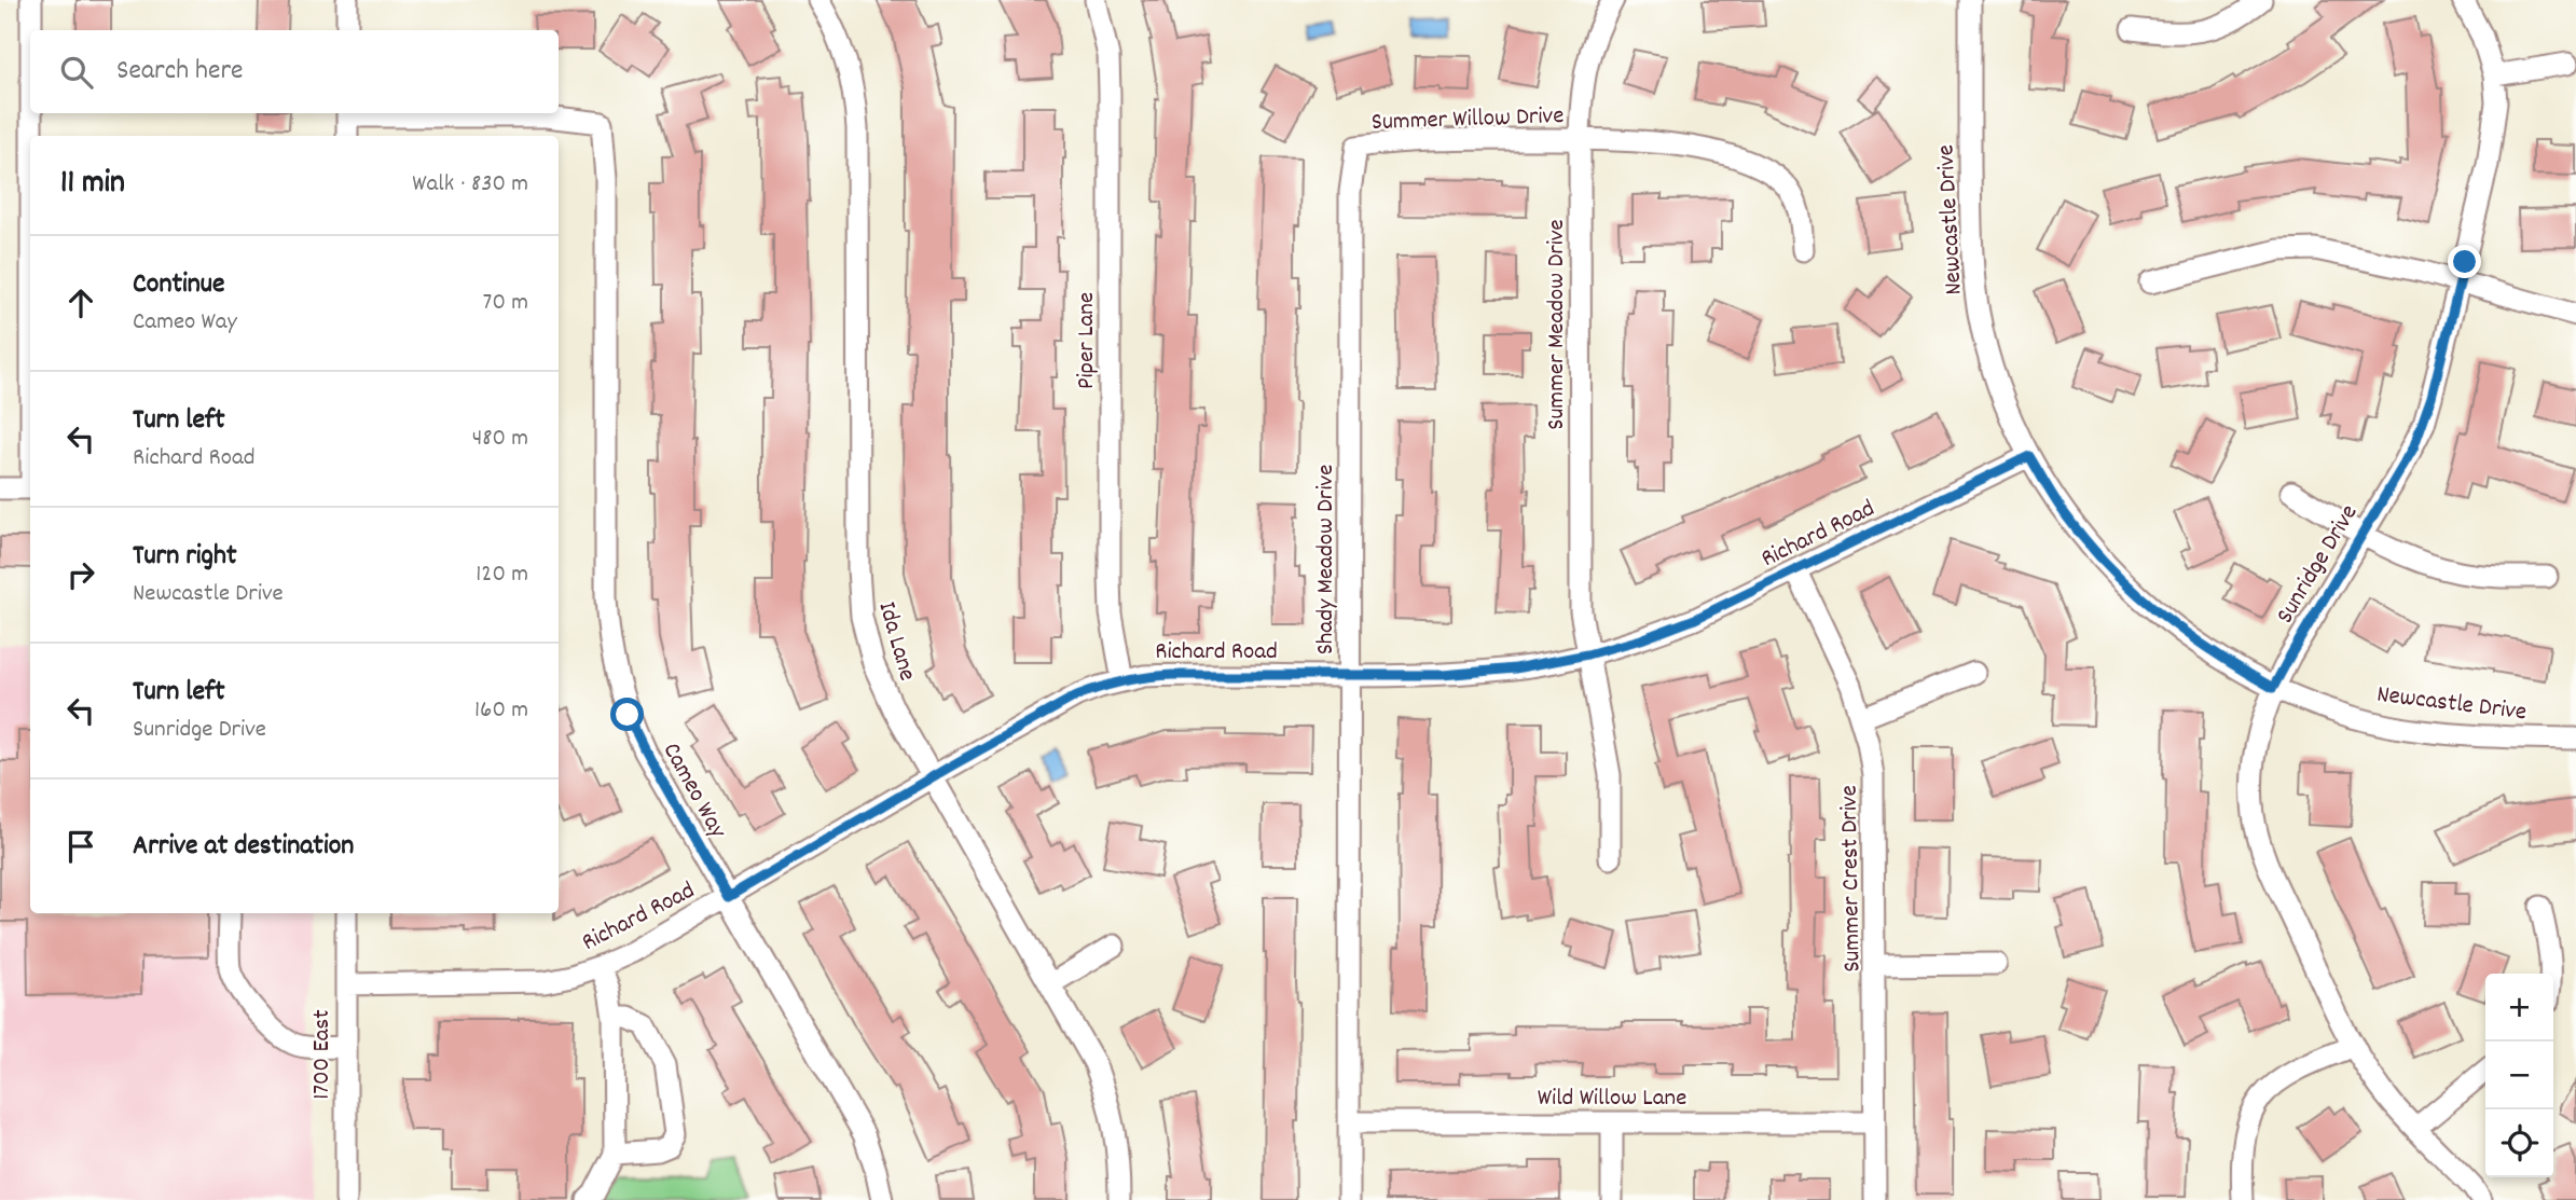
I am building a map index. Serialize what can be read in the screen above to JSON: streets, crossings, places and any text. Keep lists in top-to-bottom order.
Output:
{
  "streets": {
    "street": [
      "Summer Willow Drive",
      "Newcastle Drive",
      "Summer Meadow Drive",
      "Piper Lane",
      "Richard Road",
      "Shady Meadow Drive",
      "Sunridge Drive",
      "Ida Lane",
      "Cameo Way",
      "Summer Crest Drive",
      "1700 East",
      "Wild Willow Lane"
    ]
  },
  "crossings": [
    ["Summer Willow Drive", "Summer Meadow Drive"],
    ["Summer Willow Drive", "Shady Meadow Drive"],
    ["Newcastle Drive", "Richard Road"],
    ["Newcastle Drive", "Sunridge Drive"],
    ["Summer Meadow Drive", "Richard Road"],
    ["Piper Lane", "Richard Road"],
    ["Richard Road", "Shady Meadow Drive"],
    ["Richard Road", "Ida Lane"],
    ["Richard Road", "Cameo Way"],
    ["Richard Road", "Summer Crest Drive"],
    ["Richard Road", "1700 East"],
    ["Shady Meadow Drive", "Wild Willow Lane"],
    ["Summer Crest Drive", "Wild Willow Lane"]
  ],
  "page": {
    "search": "Search here",
    "heading": ["11 min", "Walk · 830 m"],
    "list": [
      ["Continue", "Cameo Way", "70 m"],
      ["Turn left", "Richard Road", "480 m"],
      ["Turn right", "Newcastle Drive", "120 m"],
      ["Turn left", "Sunridge Drive", "160 m"],
      "Arrive at destination"
    ],
    "map_buttons": ["+", "−"]
  }
}
